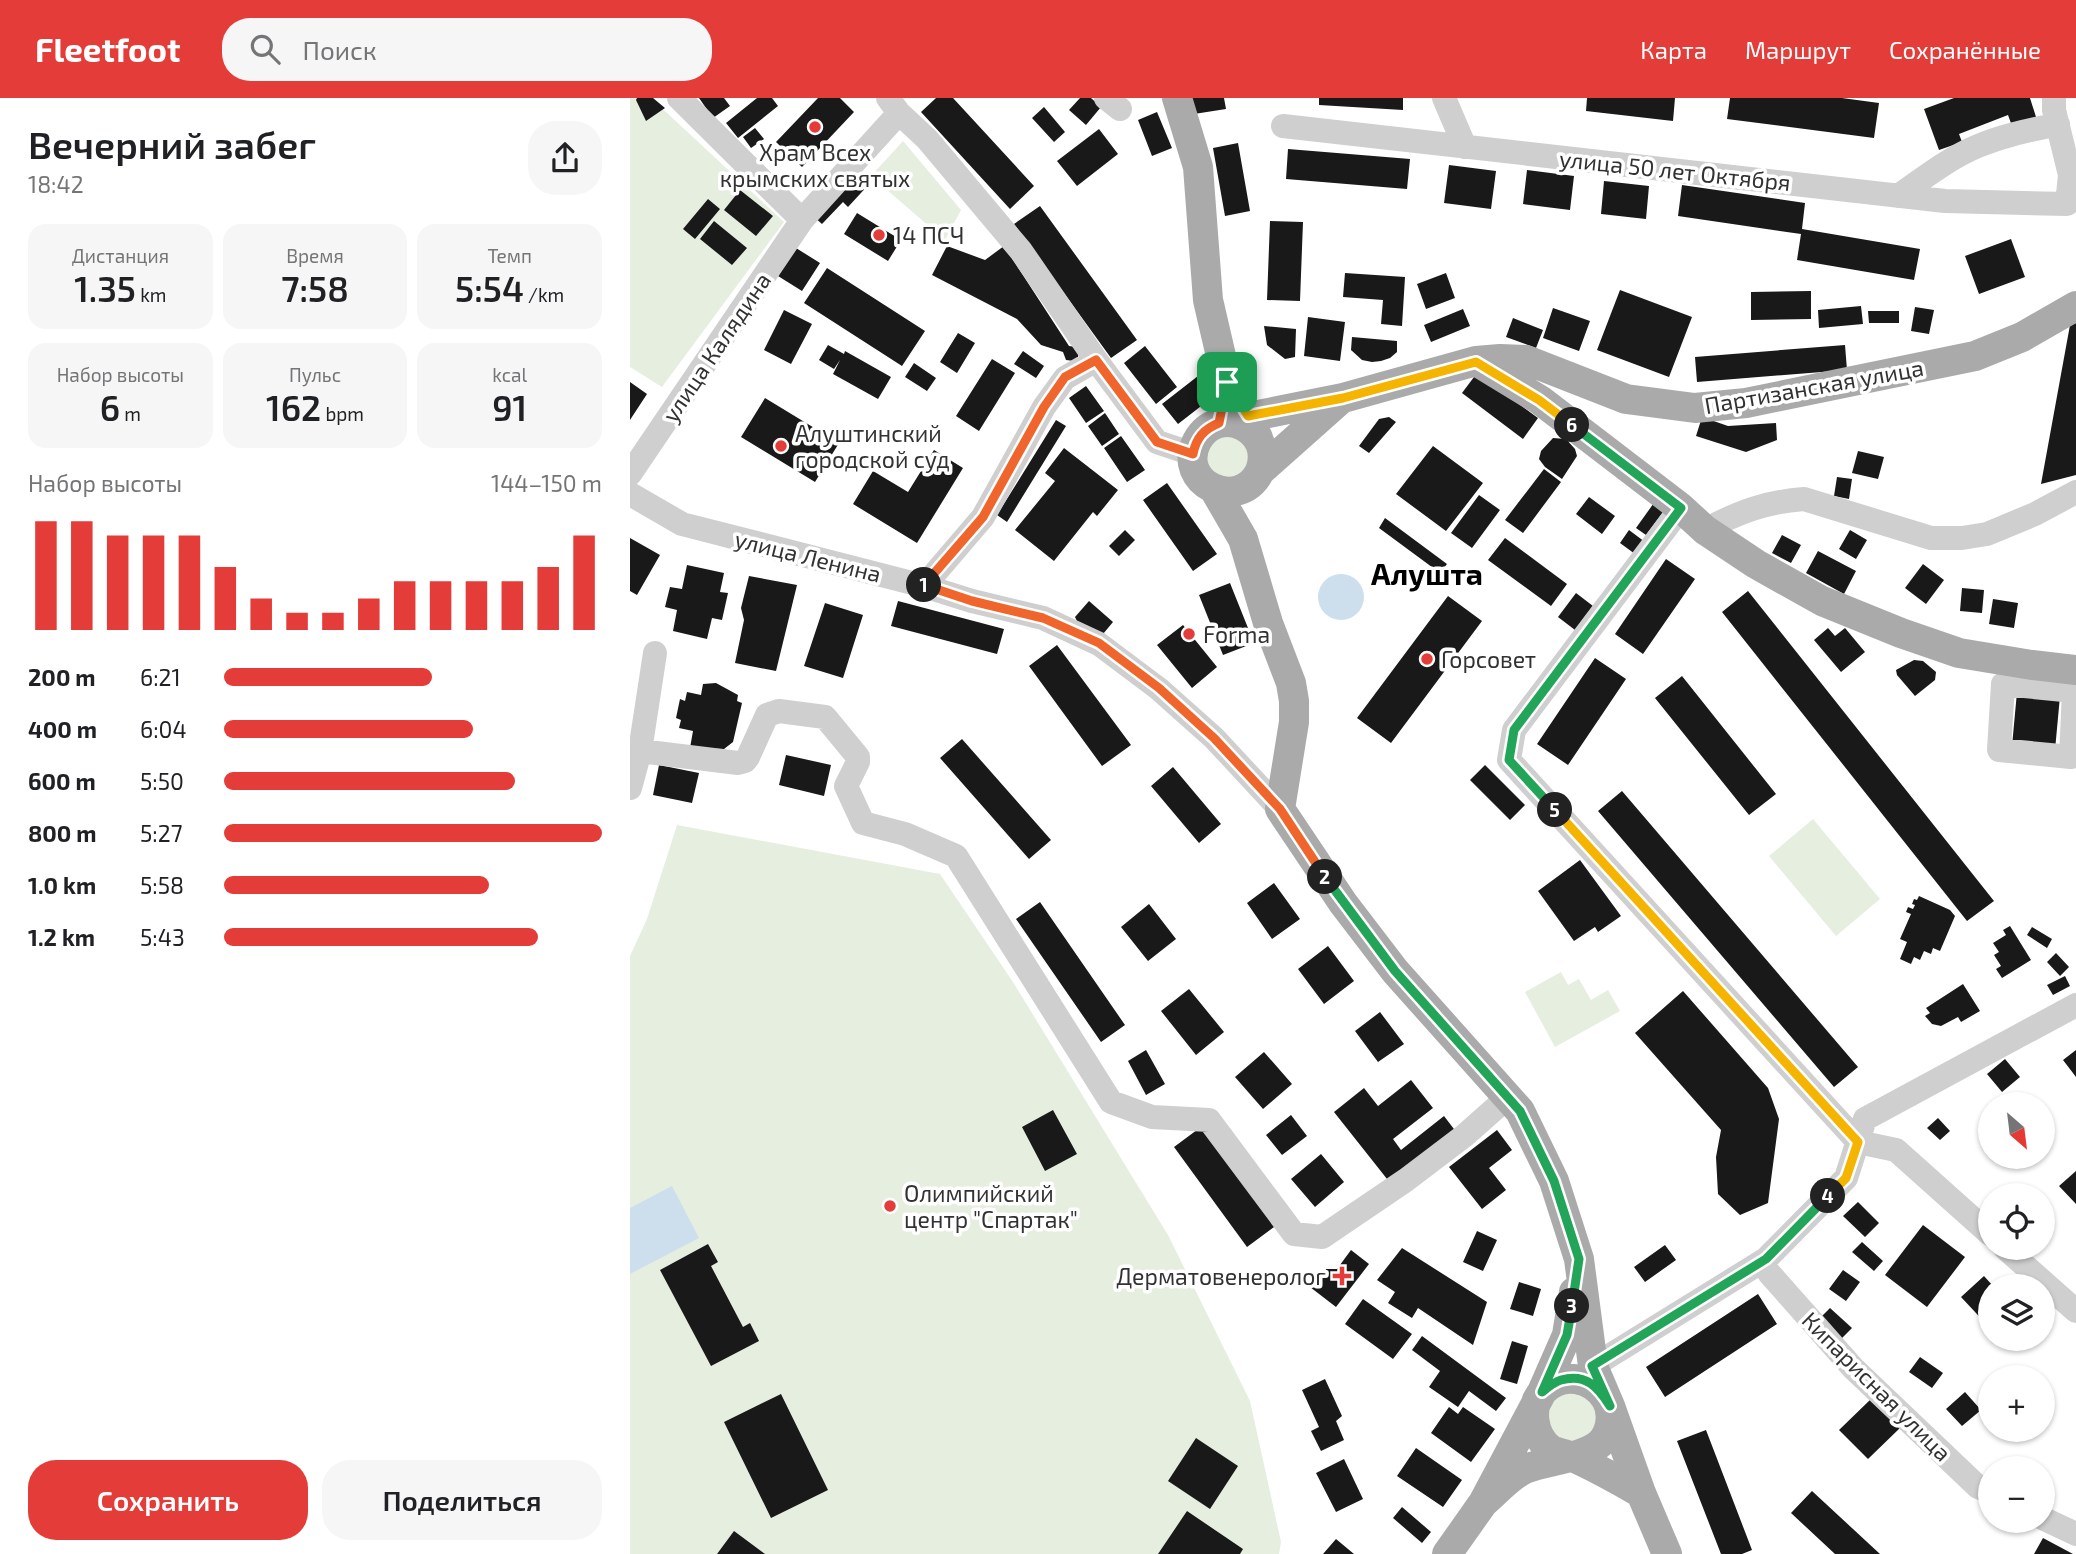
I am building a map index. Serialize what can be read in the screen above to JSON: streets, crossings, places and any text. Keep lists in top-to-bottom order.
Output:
{
  "streets": {
    "main road": ["Партизанская улица", "улица Ленина"],
    "street": ["улица 50 лет Октября", "улица Калядина", "Кипарисная улица"]
  },
  "districts": ["Алушта"],
  "places": {
    "other": [
      "Храм Всех крымских святых",
      "14 ПСЧ",
      "Алуштинский городской суд",
      "Forma",
      "Горсовет",
      "Олимпийский центр \"Спартак\""
    ],
    "health": ["Дерматовенеролог"]
  },
  "north": "bottom right",
  "page": {
    "header": "Fleetfoot",
    "search": "Поиск",
    "nav": ["Карта", "Маршрут", "Сохранённые"],
    "heading": ["Вечерний забег", "18:42"],
    "stats": [
      ["Дистанция", "1.35 km"],
      ["Время", "7:58"],
      ["Темп", "5:54 /km"],
      ["Набор высоты", "6 m"],
      ["Пульс", "162 bpm"],
      ["kcal", "91"]
    ],
    "pins": [
      "6",
      "1",
      "5",
      "2",
      "4",
      "3"
    ],
    "chart": ["Набор высоты", "144–150 m"],
    "list": [
      {
        "name": "200 m",
        "note": "6:21"
      },
      {
        "name": "400 m",
        "note": "6:04"
      },
      {
        "name": "600 m",
        "note": "5:50"
      },
      {
        "name": "800 m",
        "note": "5:27"
      },
      {
        "name": "1.0 km",
        "note": "5:58"
      },
      {
        "name": "1.2 km",
        "note": "5:43"
      }
    ],
    "map_buttons": ["+", "−"],
    "buttons": ["Сохранить", "Поделиться"]
  }
}
